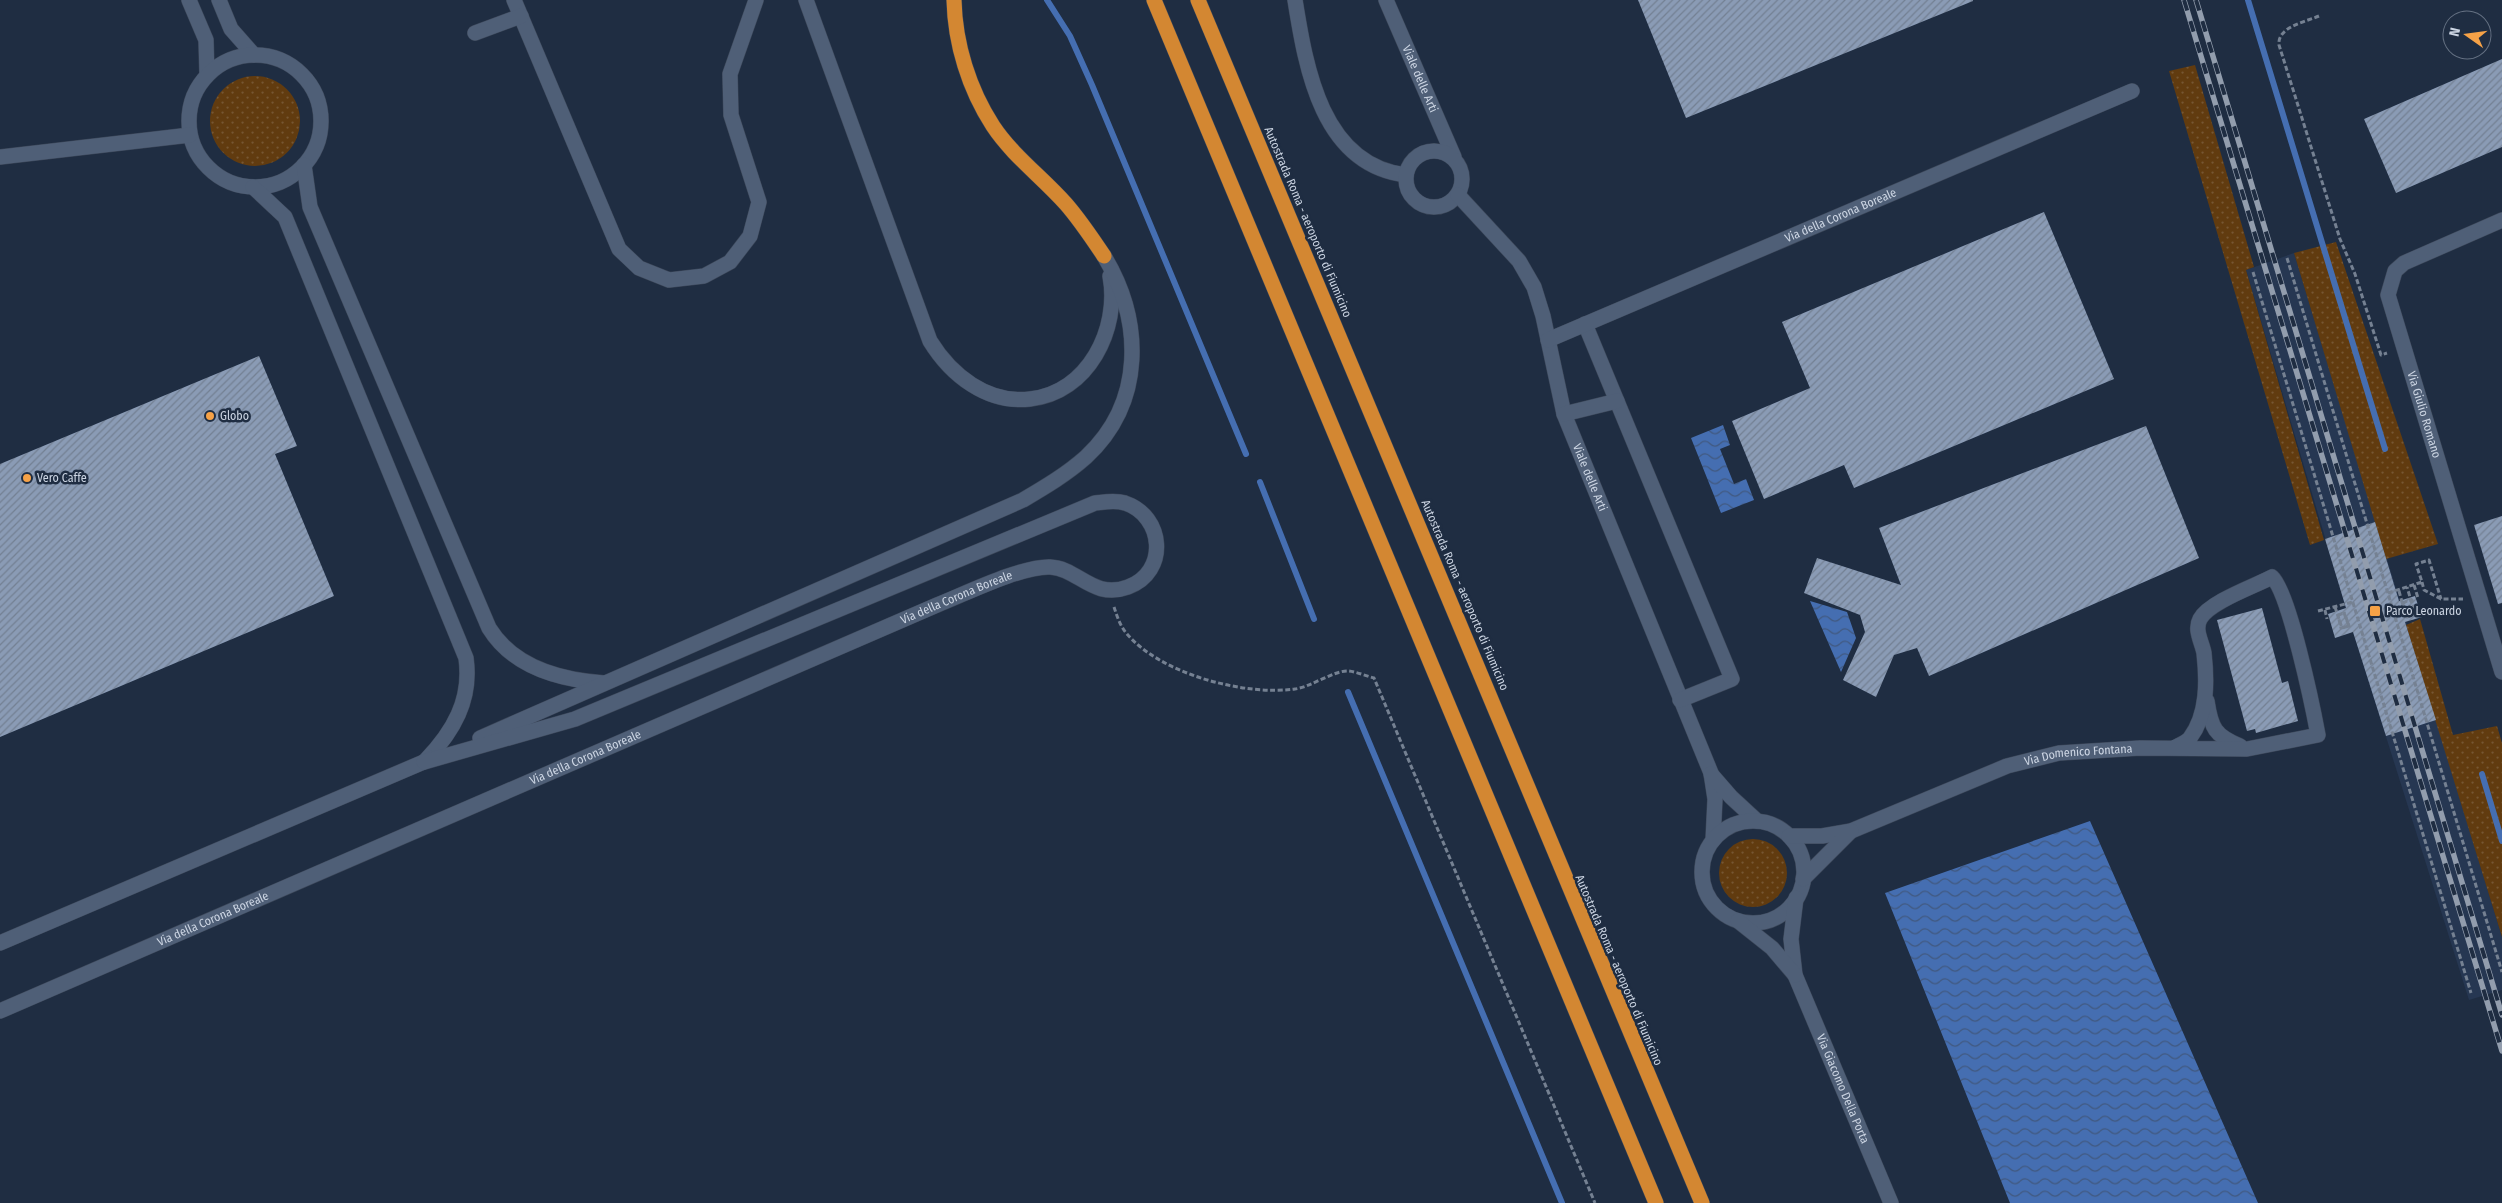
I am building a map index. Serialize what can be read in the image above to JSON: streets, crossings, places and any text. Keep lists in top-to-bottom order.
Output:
{
  "streets": {
    "highway": ["Autostrada Roma - aeroporto di Fiumicino"],
    "street": [
      "Viale delle Arti",
      "Via della Corona Boreale",
      "Via Giulio Romano",
      "Via Domenico Fontana",
      "Via Giacomo Della Porta"
    ]
  },
  "crossings": [
    ["Viale delle Arti", "Via della Corona Boreale"],
    ["Viale delle Arti", "Via Domenico Fontana"],
    ["Viale delle Arti", "Via Giacomo Della Porta"],
    ["Via Domenico Fontana", "Via Giacomo Della Porta"]
  ],
  "places": {
    "other": ["Globo", "Vero Caffe"],
    "transit": ["Parco Leonardo"]
  },
  "north": "left"
}
